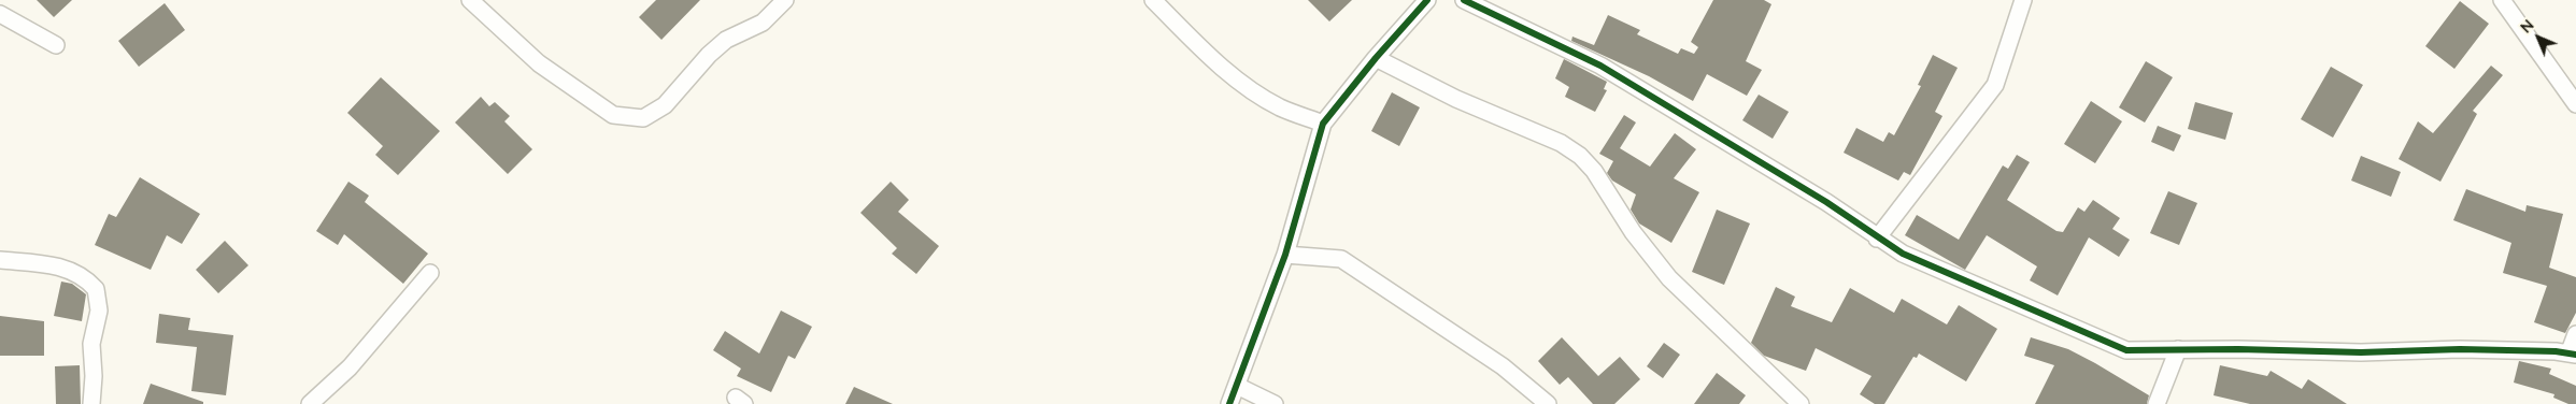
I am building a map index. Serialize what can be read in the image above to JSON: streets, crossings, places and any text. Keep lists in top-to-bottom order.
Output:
{
  "north": "top left"
}
